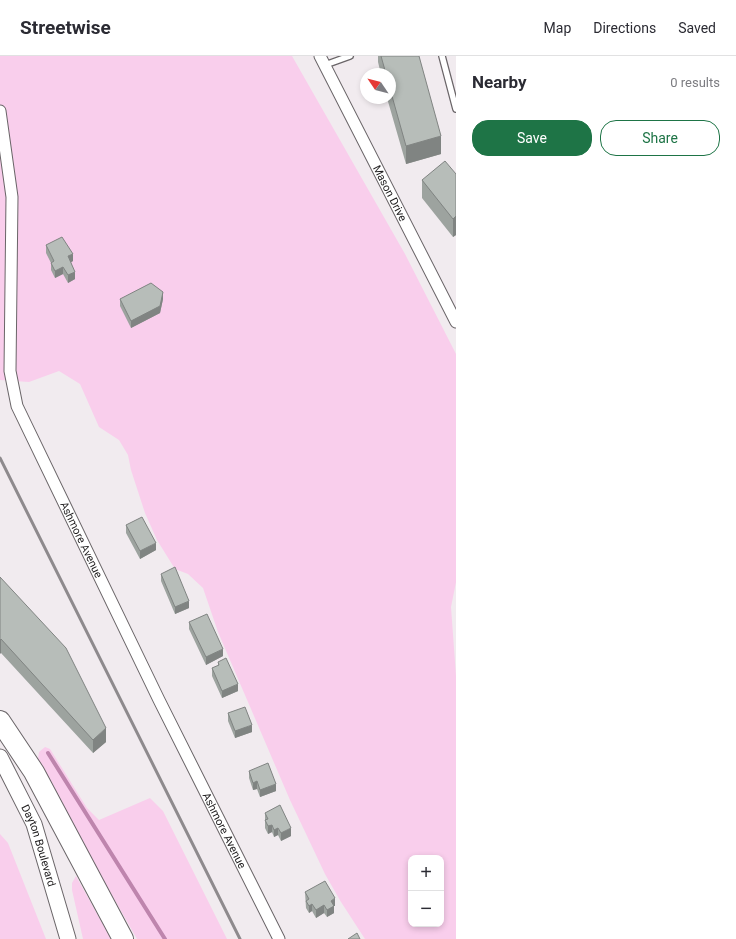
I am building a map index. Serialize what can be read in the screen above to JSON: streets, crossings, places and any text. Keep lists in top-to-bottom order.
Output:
{
  "streets": {
    "main road": ["Dayton Boulevard"],
    "street": ["Mason Drive", "Ashmore Avenue"]
  },
  "north": "top left",
  "page": {
    "header": "Streetwise",
    "nav": ["Map", "Directions", "Saved"],
    "heading": ["Nearby", "0 results"],
    "buttons": ["Save", "Share"],
    "map_buttons": ["+", "−"]
  }
}
